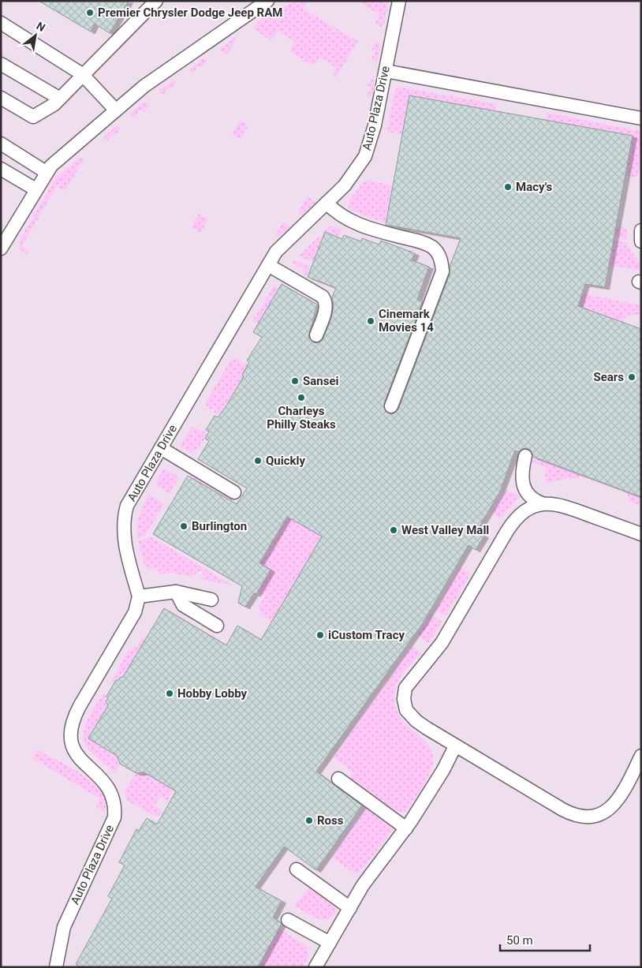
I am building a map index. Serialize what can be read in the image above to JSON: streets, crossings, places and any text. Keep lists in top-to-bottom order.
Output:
{
  "streets": {
    "lane": ["Auto Plaza Drive"]
  },
  "places": [
    "Premier Chrysler Dodge Jeep RAM",
    "Macy's",
    "Cinemark Movies 14",
    "Sears",
    "Sansei",
    "Charleys Philly Steaks",
    "Quickly",
    "Burlington",
    "West Valley Mall",
    "iCustom Tracy",
    "Hobby Lobby",
    "Ross"
  ],
  "scale_bar": "50 m",
  "north": "top right"
}
